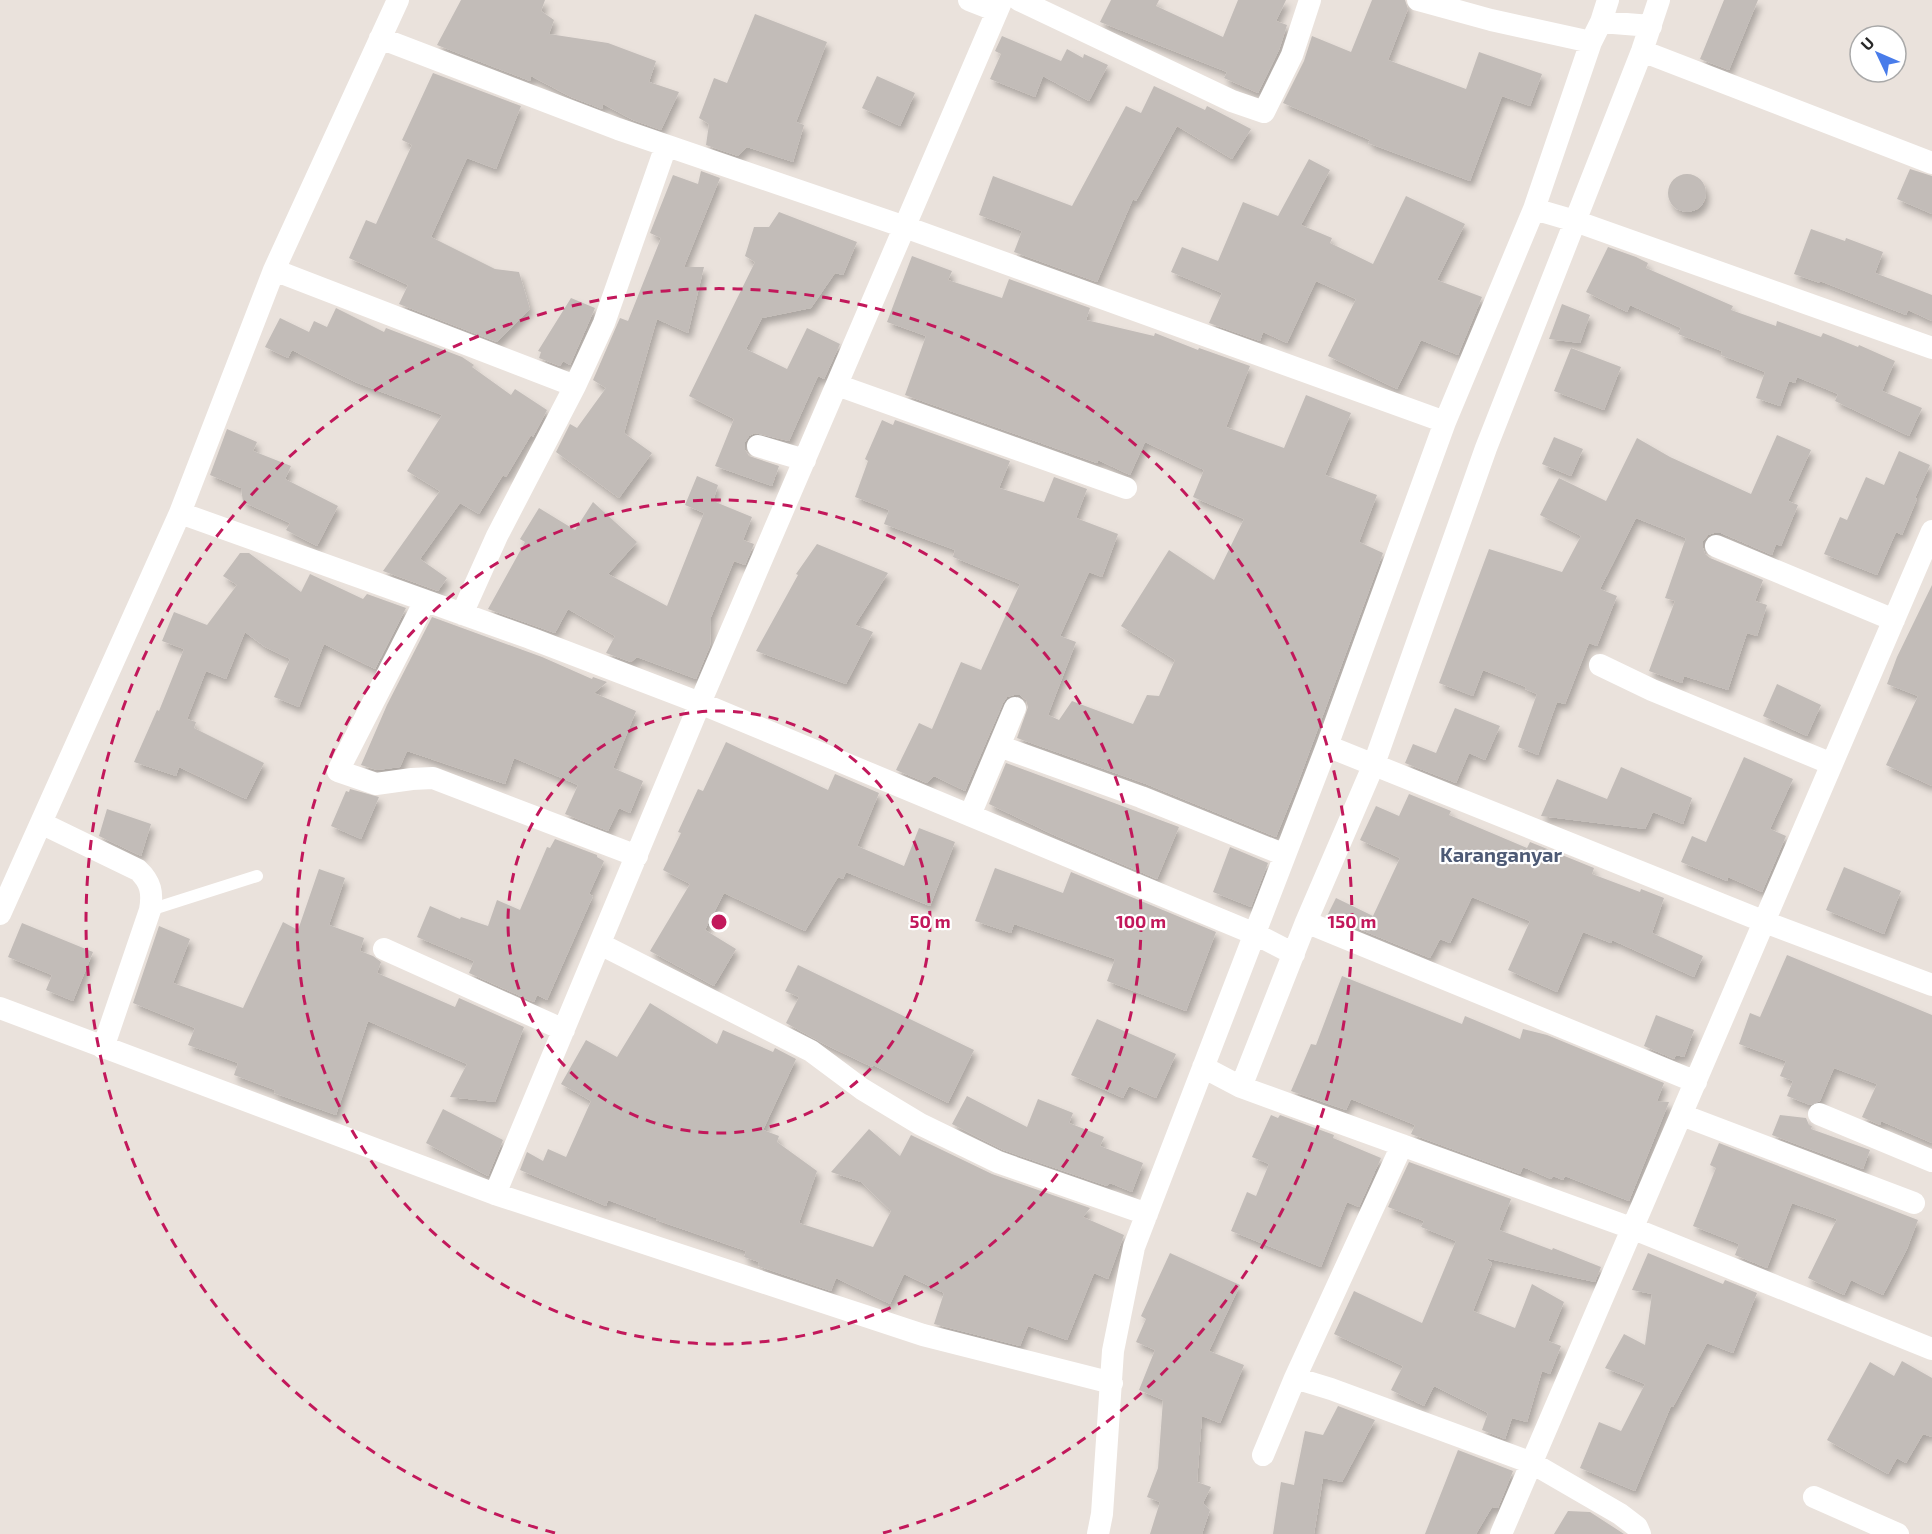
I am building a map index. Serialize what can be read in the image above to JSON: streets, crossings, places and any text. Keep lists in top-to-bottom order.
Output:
{
  "districts": ["Karanganyar"],
  "north": "top left",
  "rings": ["50 m", "100 m", "150 m"]
}
